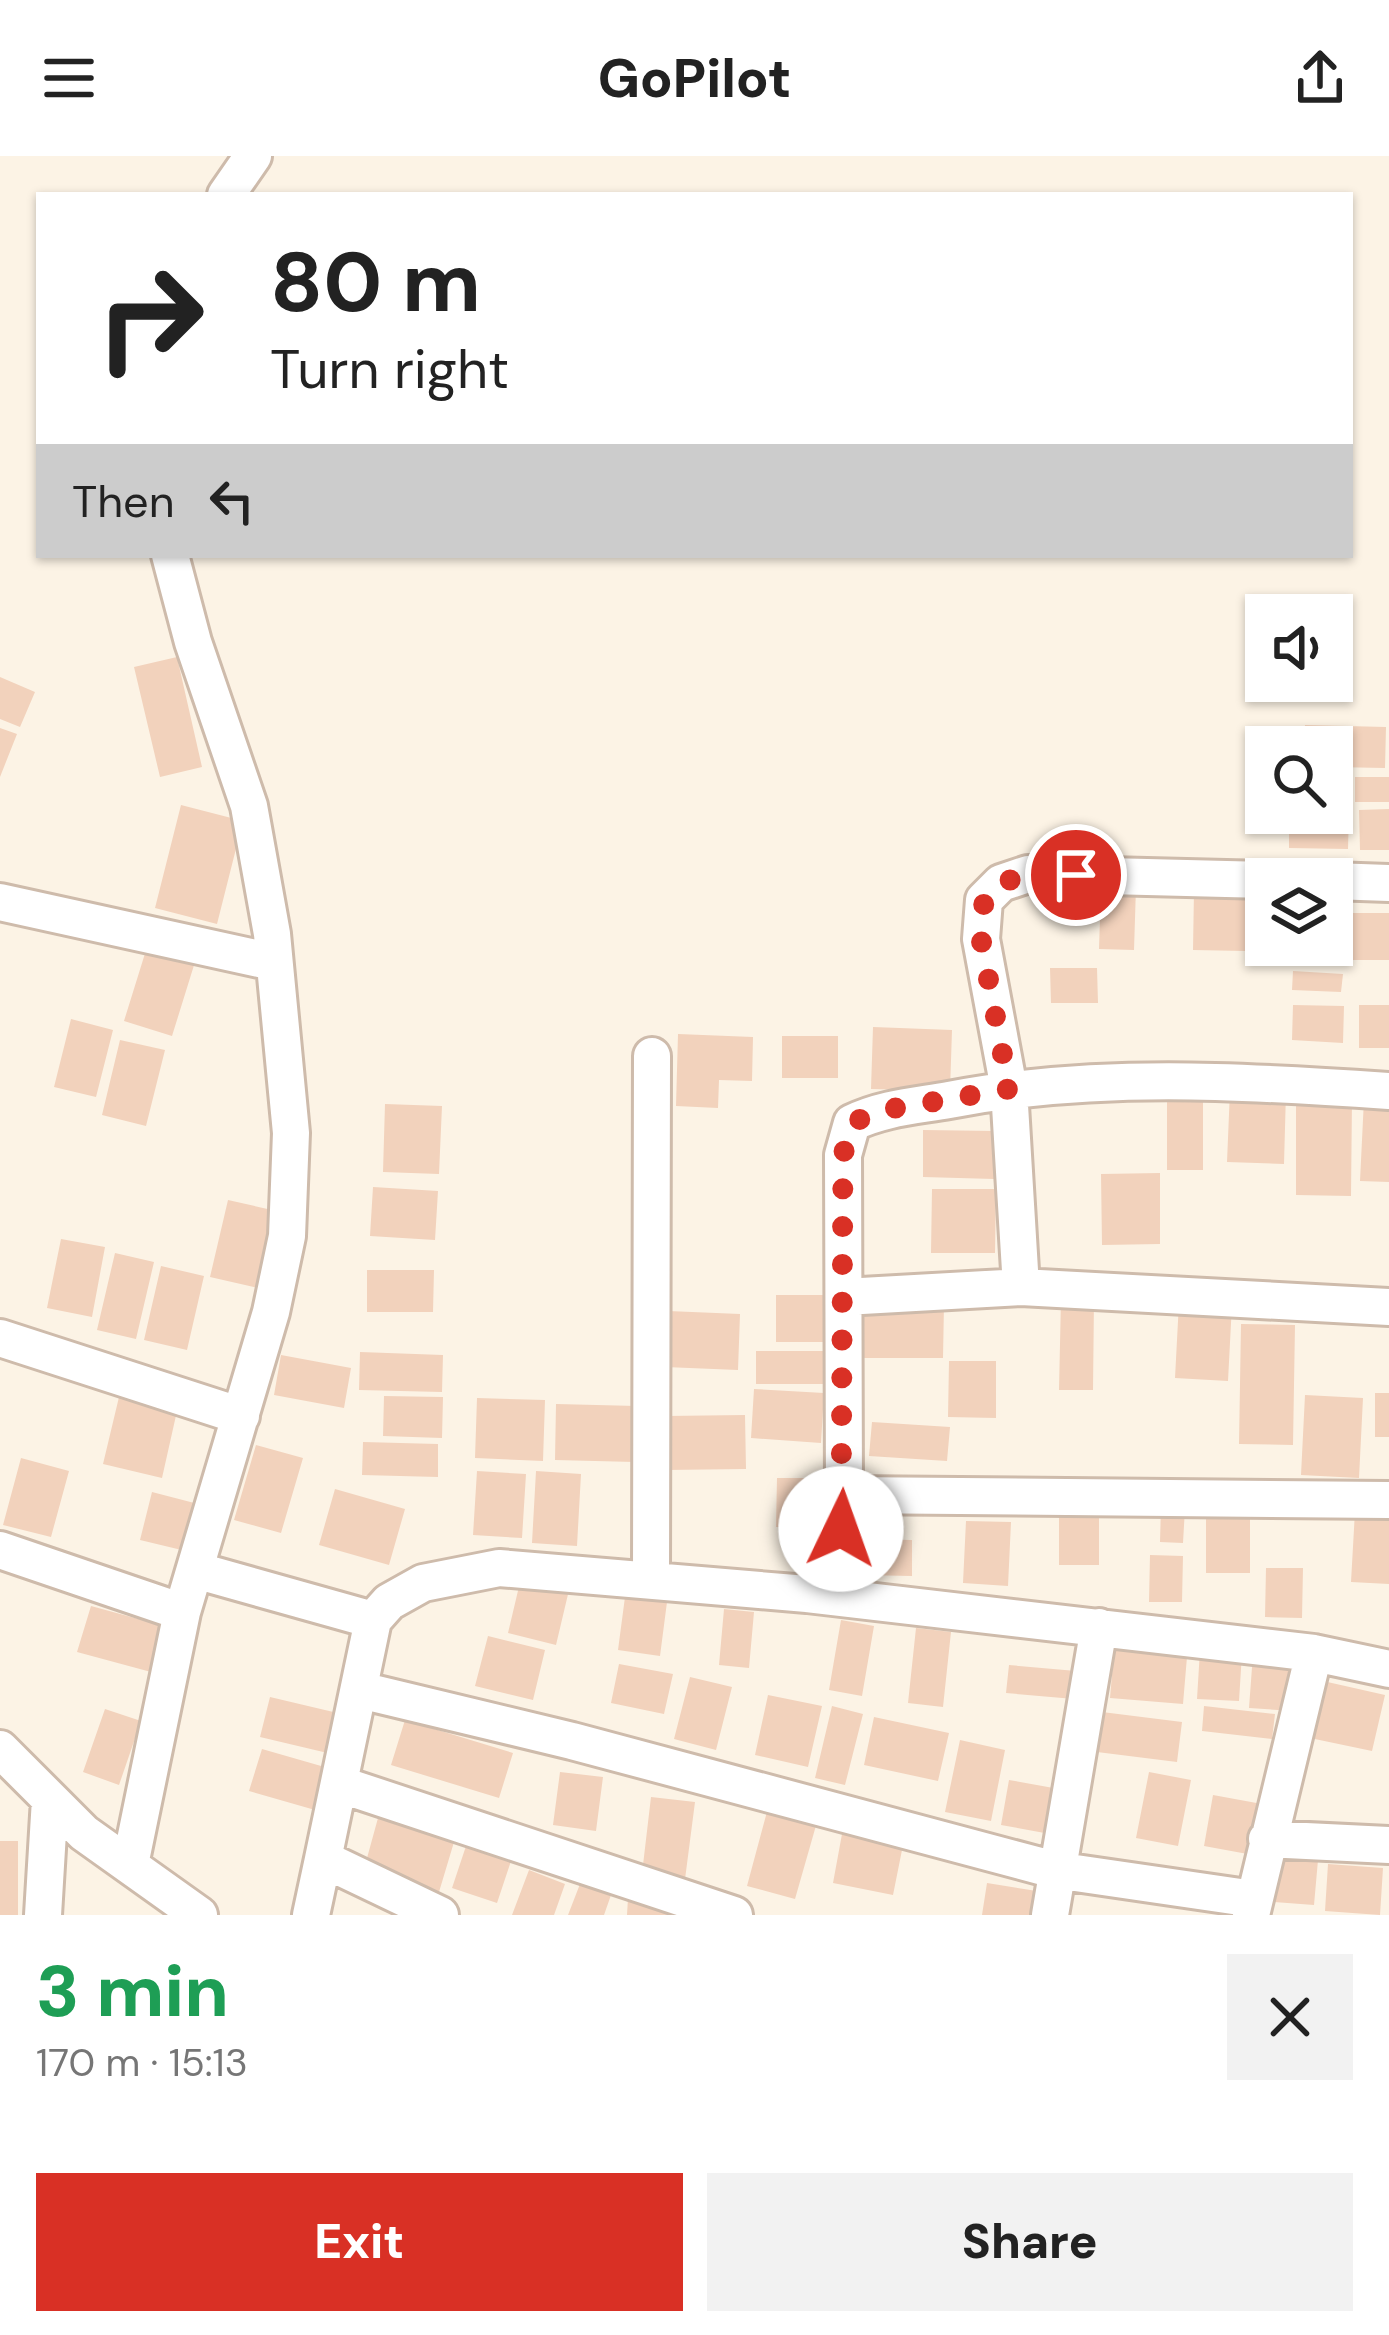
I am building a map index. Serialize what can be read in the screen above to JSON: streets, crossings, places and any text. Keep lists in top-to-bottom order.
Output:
{
  "page": {
    "header": "GoPilot",
    "turn": ["80 m", "Turn right"],
    "then": "Then",
    "heading": ["3 min", "170 m · 15:13"],
    "buttons": ["Exit", "Share"]
  }
}
